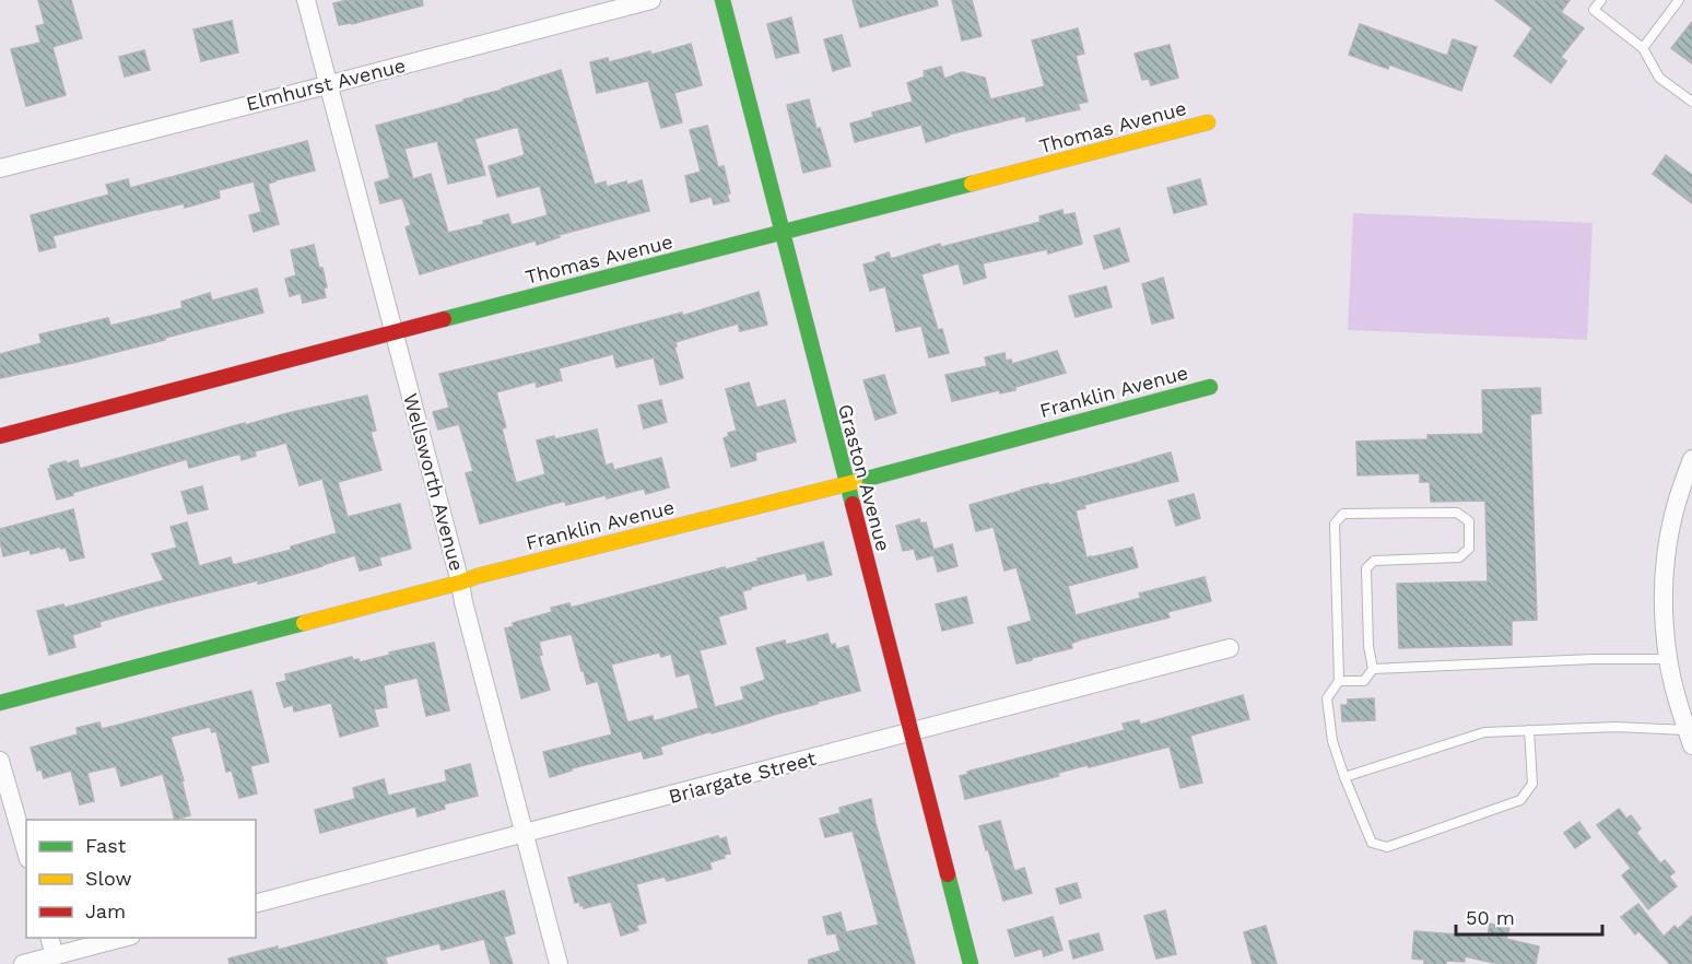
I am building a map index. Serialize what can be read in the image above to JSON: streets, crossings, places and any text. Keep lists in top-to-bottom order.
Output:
{
  "streets": {
    "street": [
      "Elmhurst Avenue",
      "Thomas Avenue",
      "Franklin Avenue",
      "Graston Avenue",
      "Wellsworth Avenue",
      "Briargate Street"
    ]
  },
  "crossings": [
    ["Elmhurst Avenue", "Wellsworth Avenue"],
    ["Thomas Avenue", "Graston Avenue"],
    ["Thomas Avenue", "Wellsworth Avenue"],
    ["Franklin Avenue", "Graston Avenue"],
    ["Franklin Avenue", "Wellsworth Avenue"],
    ["Graston Avenue", "Briargate Street"],
    ["Wellsworth Avenue", "Briargate Street"]
  ],
  "legend": ["Fast", "Slow", "Jam"],
  "scale_bar": "50 m"
}
